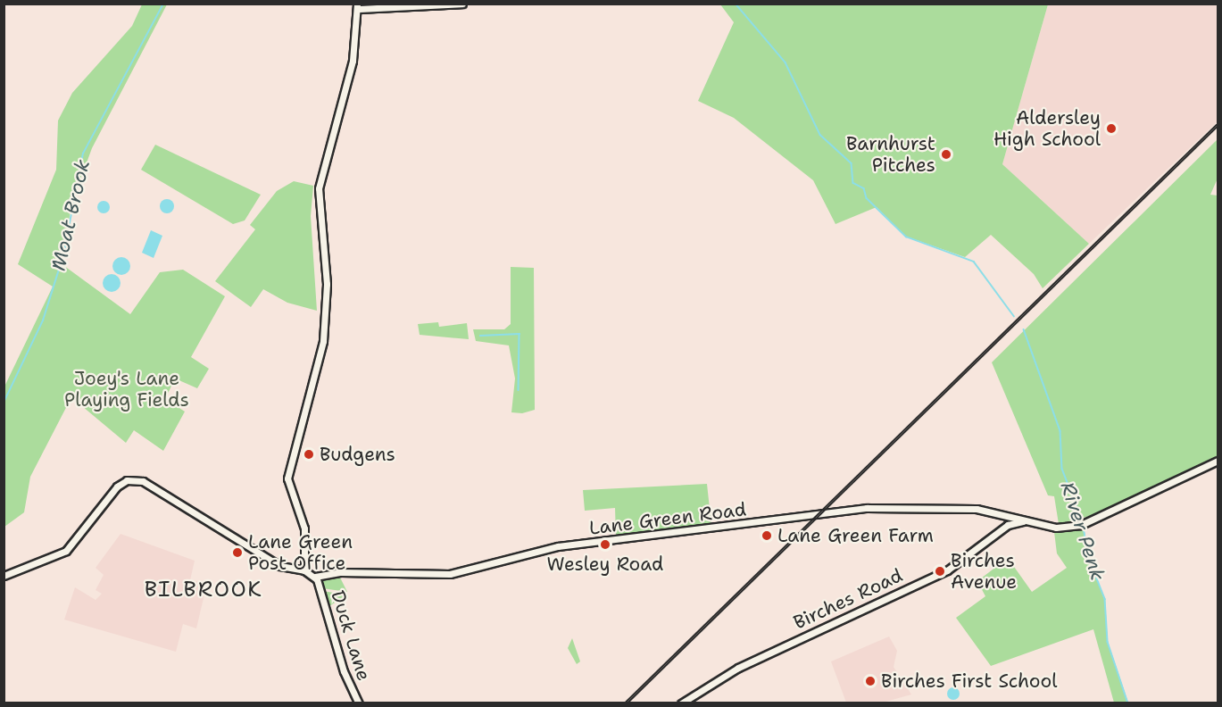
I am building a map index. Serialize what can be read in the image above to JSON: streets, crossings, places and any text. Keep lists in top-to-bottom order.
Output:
{
  "streets": {
    "street": ["Lane Green Road", "Birches Road", "Duck Lane"]
  },
  "crossings": [
    ["Lane Green Road", "Birches Road"],
    ["Lane Green Road", "Duck Lane"]
  ],
  "districts": ["BILBROOK"],
  "water": ["Moat Brook", "River Penk"],
  "parks": ["Joey's Lane Playing Fields"],
  "places": [
    "Aldersley High School",
    "Barnhurst Pitches",
    "Budgens",
    "Lane Green Farm",
    "Wesley Road",
    "Lane Green Post Office",
    "Birches Avenue",
    "Birches First School"
  ]
}
